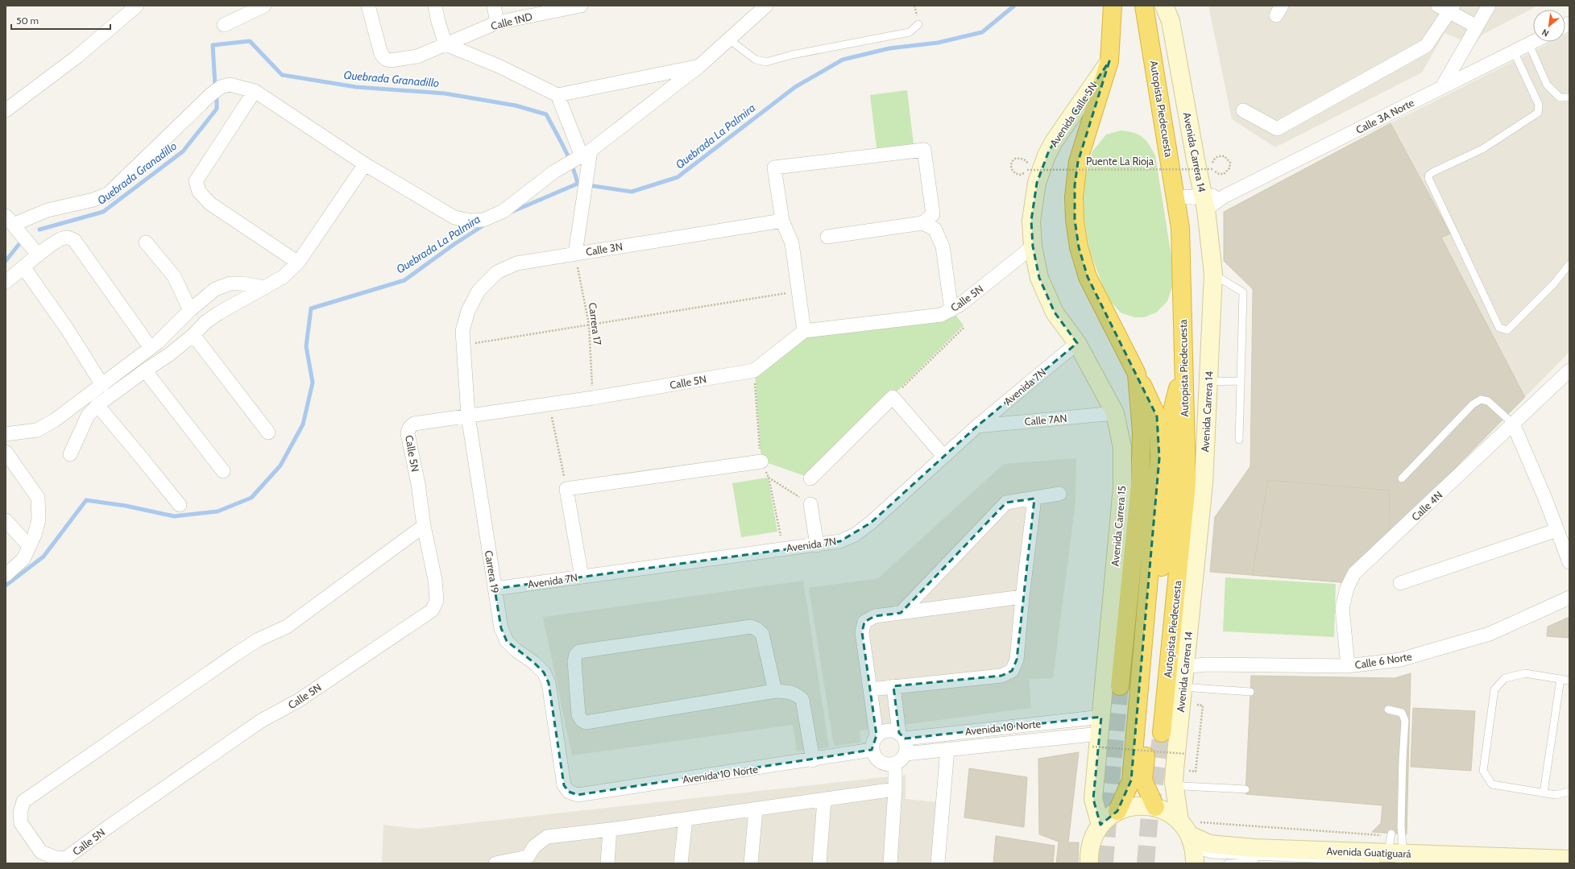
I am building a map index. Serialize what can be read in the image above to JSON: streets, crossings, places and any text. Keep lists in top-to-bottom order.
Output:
{
  "streets": {
    "highway": ["Autopista Piedecuesta"],
    "street": [
      "Calle 1ND",
      "Avenida Calle 5N",
      "Calle 3A Norte",
      "Avenida Carrera 14",
      "Calle 3N",
      "Calle 5N",
      "Avenida 7N",
      "Calle 7AN",
      "Calle 4N",
      "Avenida Carrera 15",
      "Carrera 19",
      "Calle 6 Norte",
      "Avenida 10 Norte",
      "Avenida Guatiguará"
    ],
    "path": ["Puente La Rioja", "Carrera 17"]
  },
  "crossings": [
    ["Avenida Calle 5N", "Calle 5N"],
    ["Avenida Calle 5N", "Avenida Carrera 15"],
    ["Calle 3A Norte", "Avenida Carrera 14"],
    ["Avenida Carrera 14", "Calle 6 Norte"],
    ["Avenida Carrera 14", "Avenida Guatiguará"],
    ["Calle 3N", "Carrera 17"],
    ["Calle 3N", "Carrera 19"],
    ["Calle 5N", "Carrera 17"],
    ["Calle 5N", "Avenida Carrera 15"],
    ["Calle 5N", "Carrera 19"],
    ["Avenida 7N", "Calle 7AN"],
    ["Avenida 7N", "Avenida Carrera 15"],
    ["Avenida 7N", "Carrera 19"],
    ["Calle 7AN", "Avenida Carrera 15"],
    ["Calle 4N", "Calle 6 Norte"],
    ["Avenida Carrera 15", "Avenida 10 Norte"],
    ["Carrera 19", "Avenida 10 Norte"]
  ],
  "water": ["Quebrada Granadillo", "Quebrada La Palmira"],
  "scale_bar": "50 m",
  "north": "bottom left"
}
